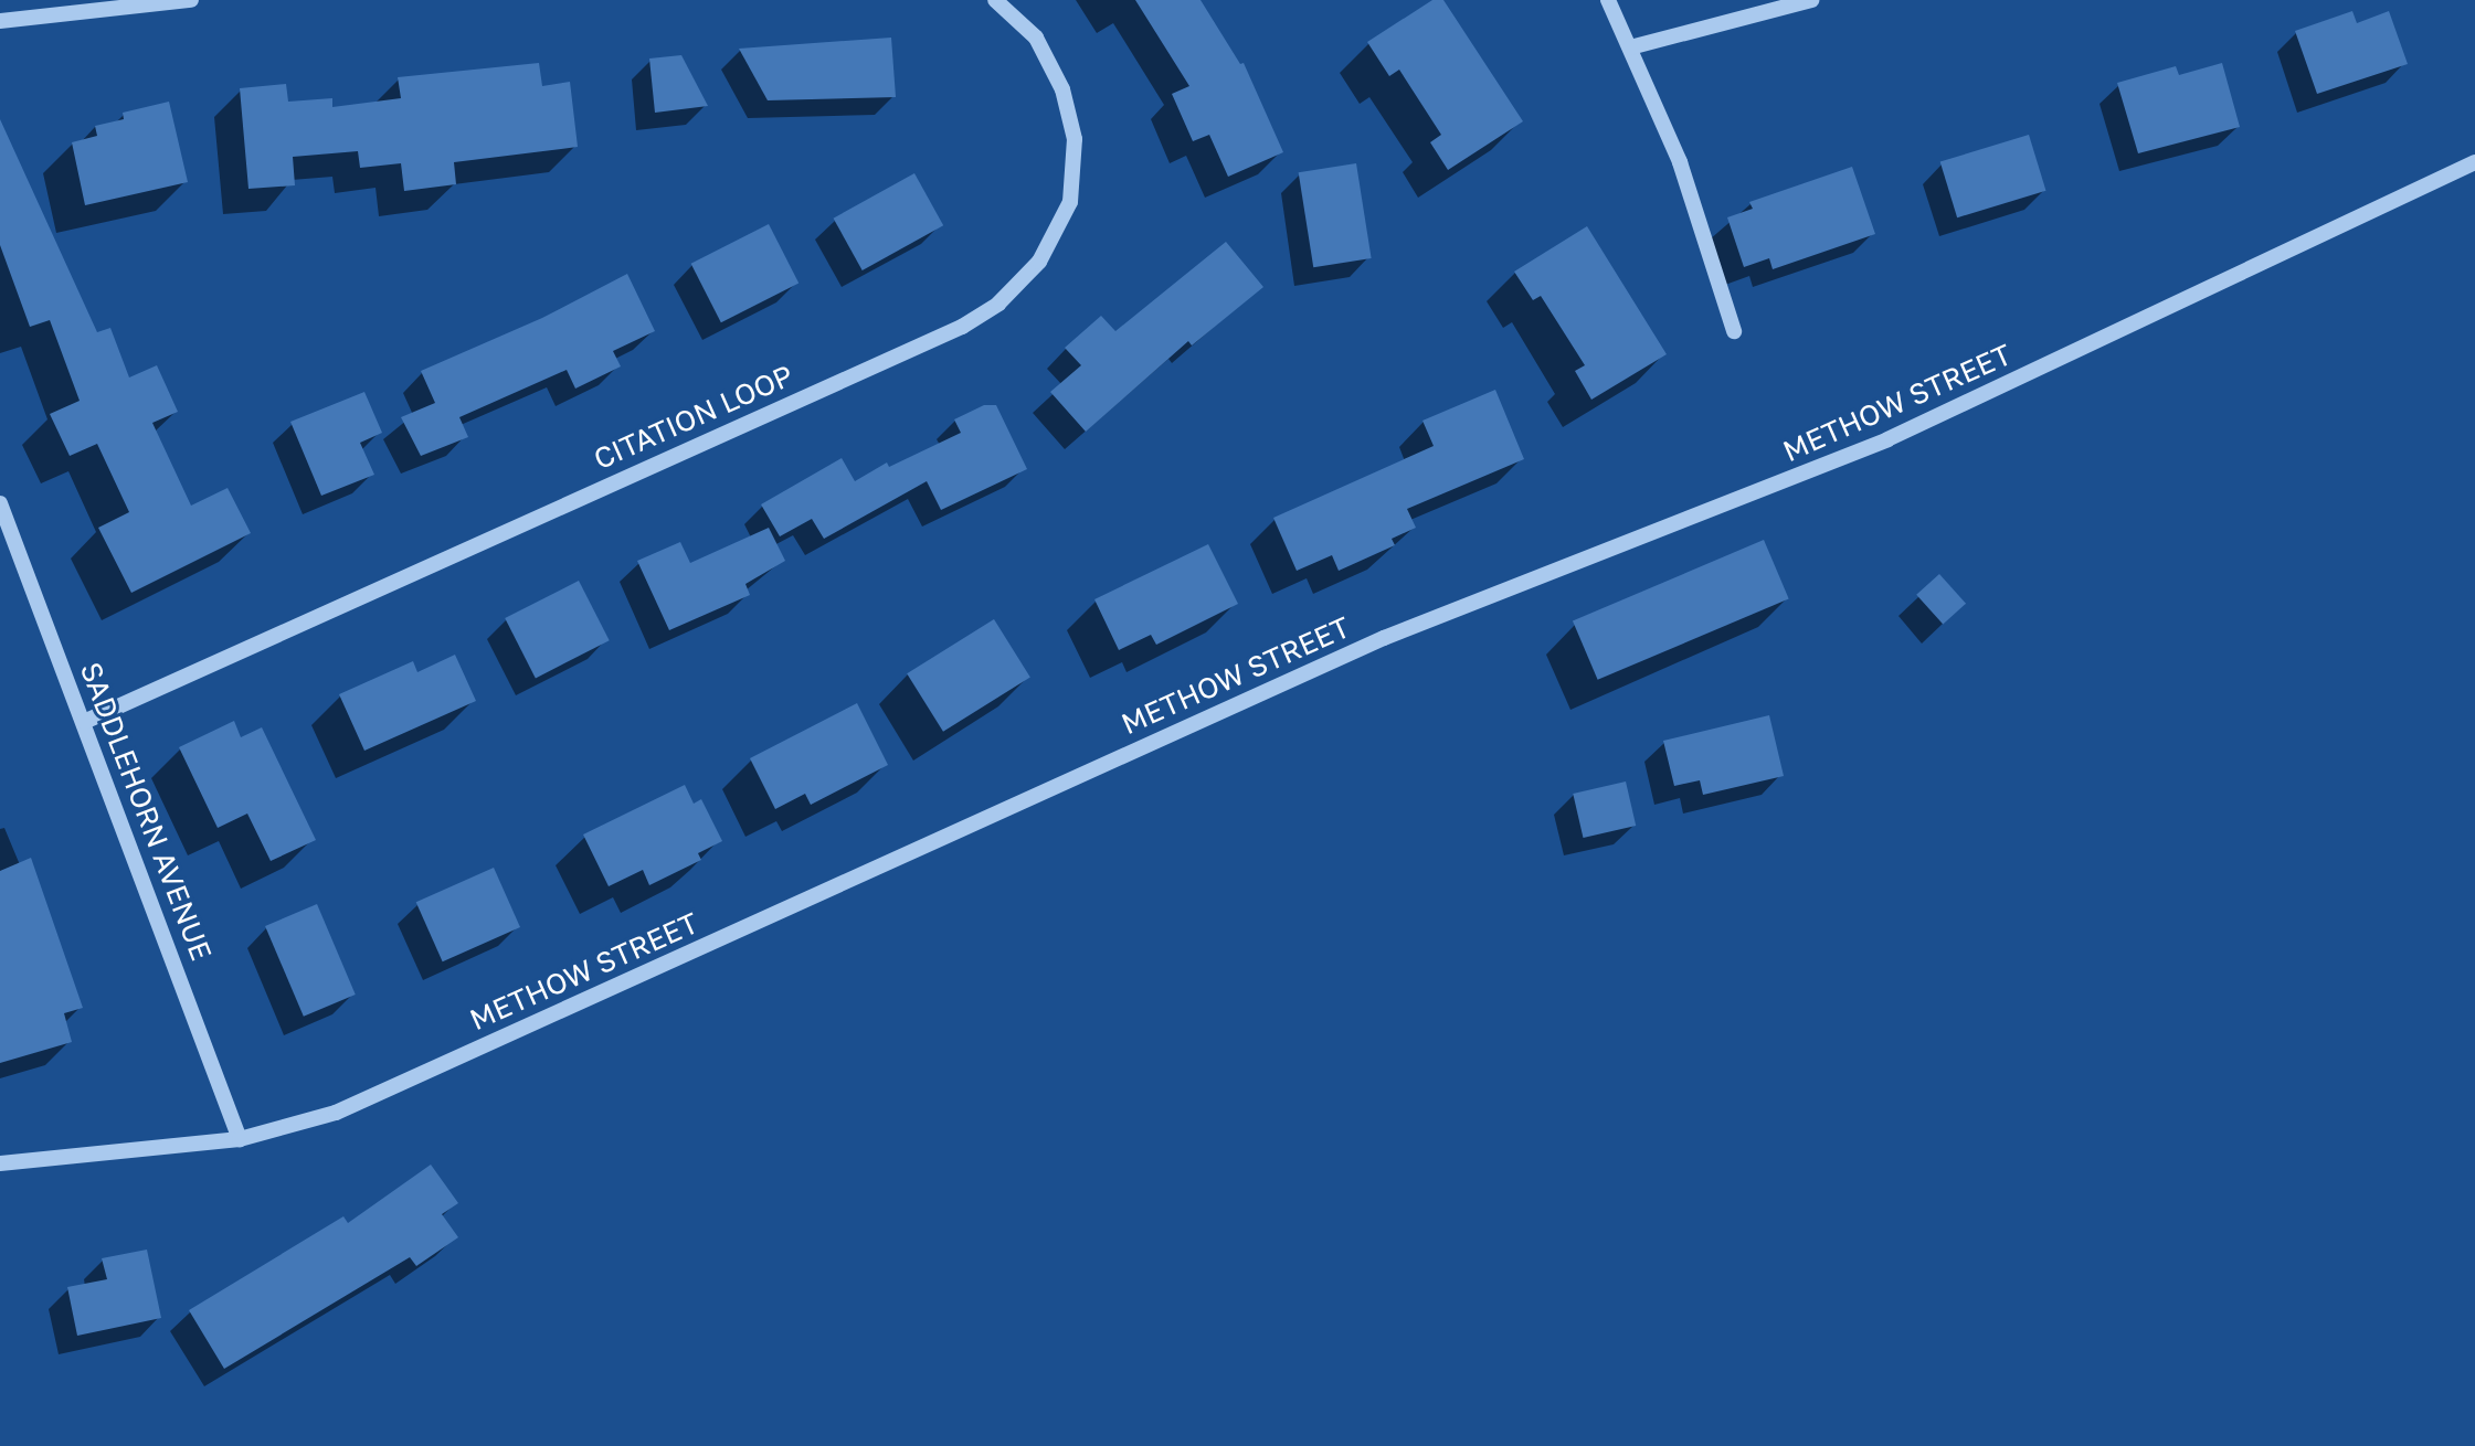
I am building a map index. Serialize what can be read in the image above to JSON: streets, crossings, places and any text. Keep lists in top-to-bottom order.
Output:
{
  "streets": {
    "street": ["METHOW STREET", "CITATION LOOP", "SADDLEHORN AVENUE"]
  },
  "crossings": [
    ["METHOW STREET", "SADDLEHORN AVENUE"],
    ["CITATION LOOP", "SADDLEHORN AVENUE"]
  ]
}
